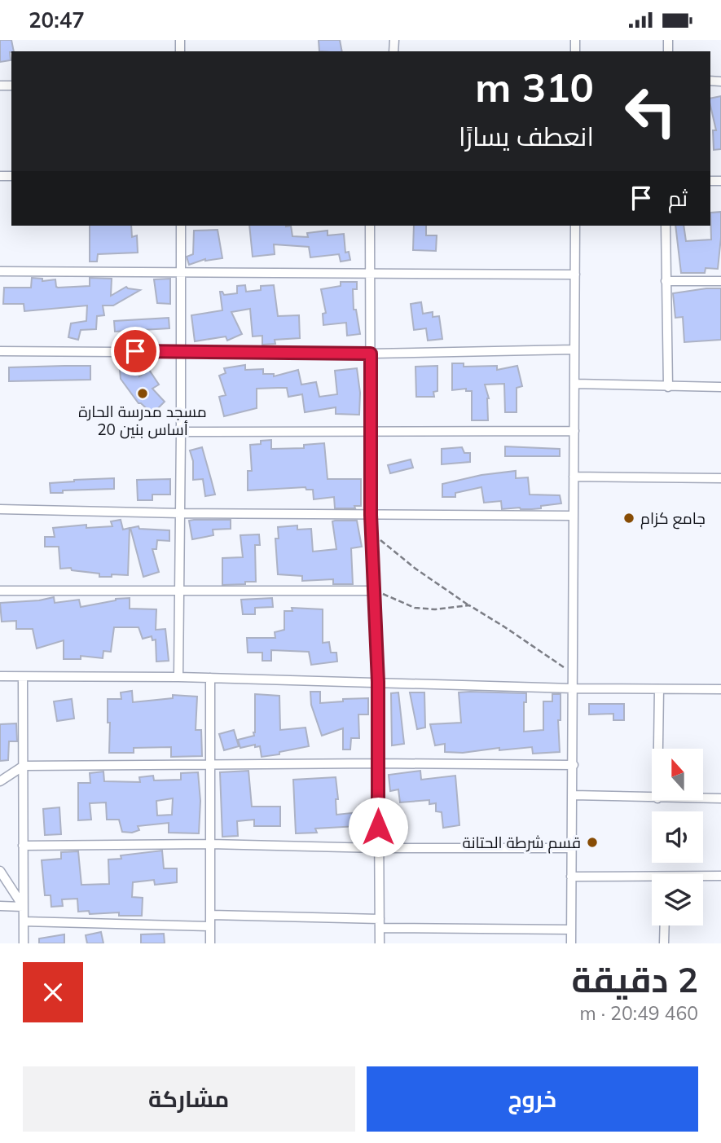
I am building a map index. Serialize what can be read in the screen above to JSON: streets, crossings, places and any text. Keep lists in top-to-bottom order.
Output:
{
  "places": ["مسجد مدرسة الحارة 20 أساس بنين", "جامع كزام", "قسم شرطة الحتانة"],
  "north": "top",
  "page": {
    "status": "20:47",
    "turn": ["310 m", "انعطف يسارًا"],
    "then": "ثم",
    "heading": ["2 دقيقة", "460 m · 20:49"],
    "buttons": ["خروج", "مشاركة"]
  }
}
